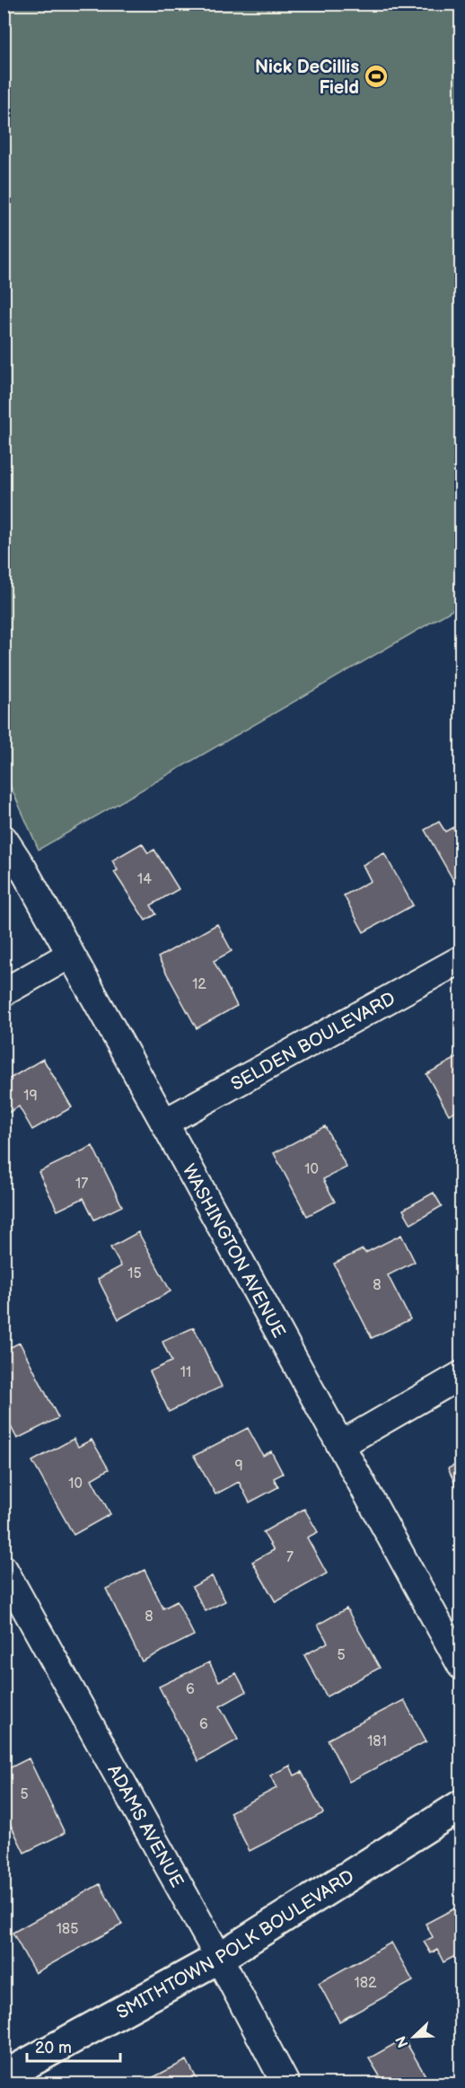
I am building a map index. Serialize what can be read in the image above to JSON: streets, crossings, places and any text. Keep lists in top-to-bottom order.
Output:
{
  "streets": {
    "street": [
      "SELDEN BOULEVARD",
      "WASHINGTON AVENUE",
      "ADAMS AVENUE",
      "SMITHTOWN POLK BOULEVARD"
    ]
  },
  "crossings": [
    ["SELDEN BOULEVARD", "WASHINGTON AVENUE"],
    ["ADAMS AVENUE", "SMITHTOWN POLK BOULEVARD"]
  ],
  "places": {
    "sports": ["Nick DeCillis Field"]
  },
  "house_numbers": [
    "14",
    "12",
    "19",
    "10",
    "17",
    "15",
    "8",
    "11",
    "9",
    "10",
    "7",
    "8",
    "5",
    "6",
    "6",
    "181",
    "5",
    "185",
    "182"
  ],
  "scale_bar": "20 m",
  "north": "bottom left"
}
